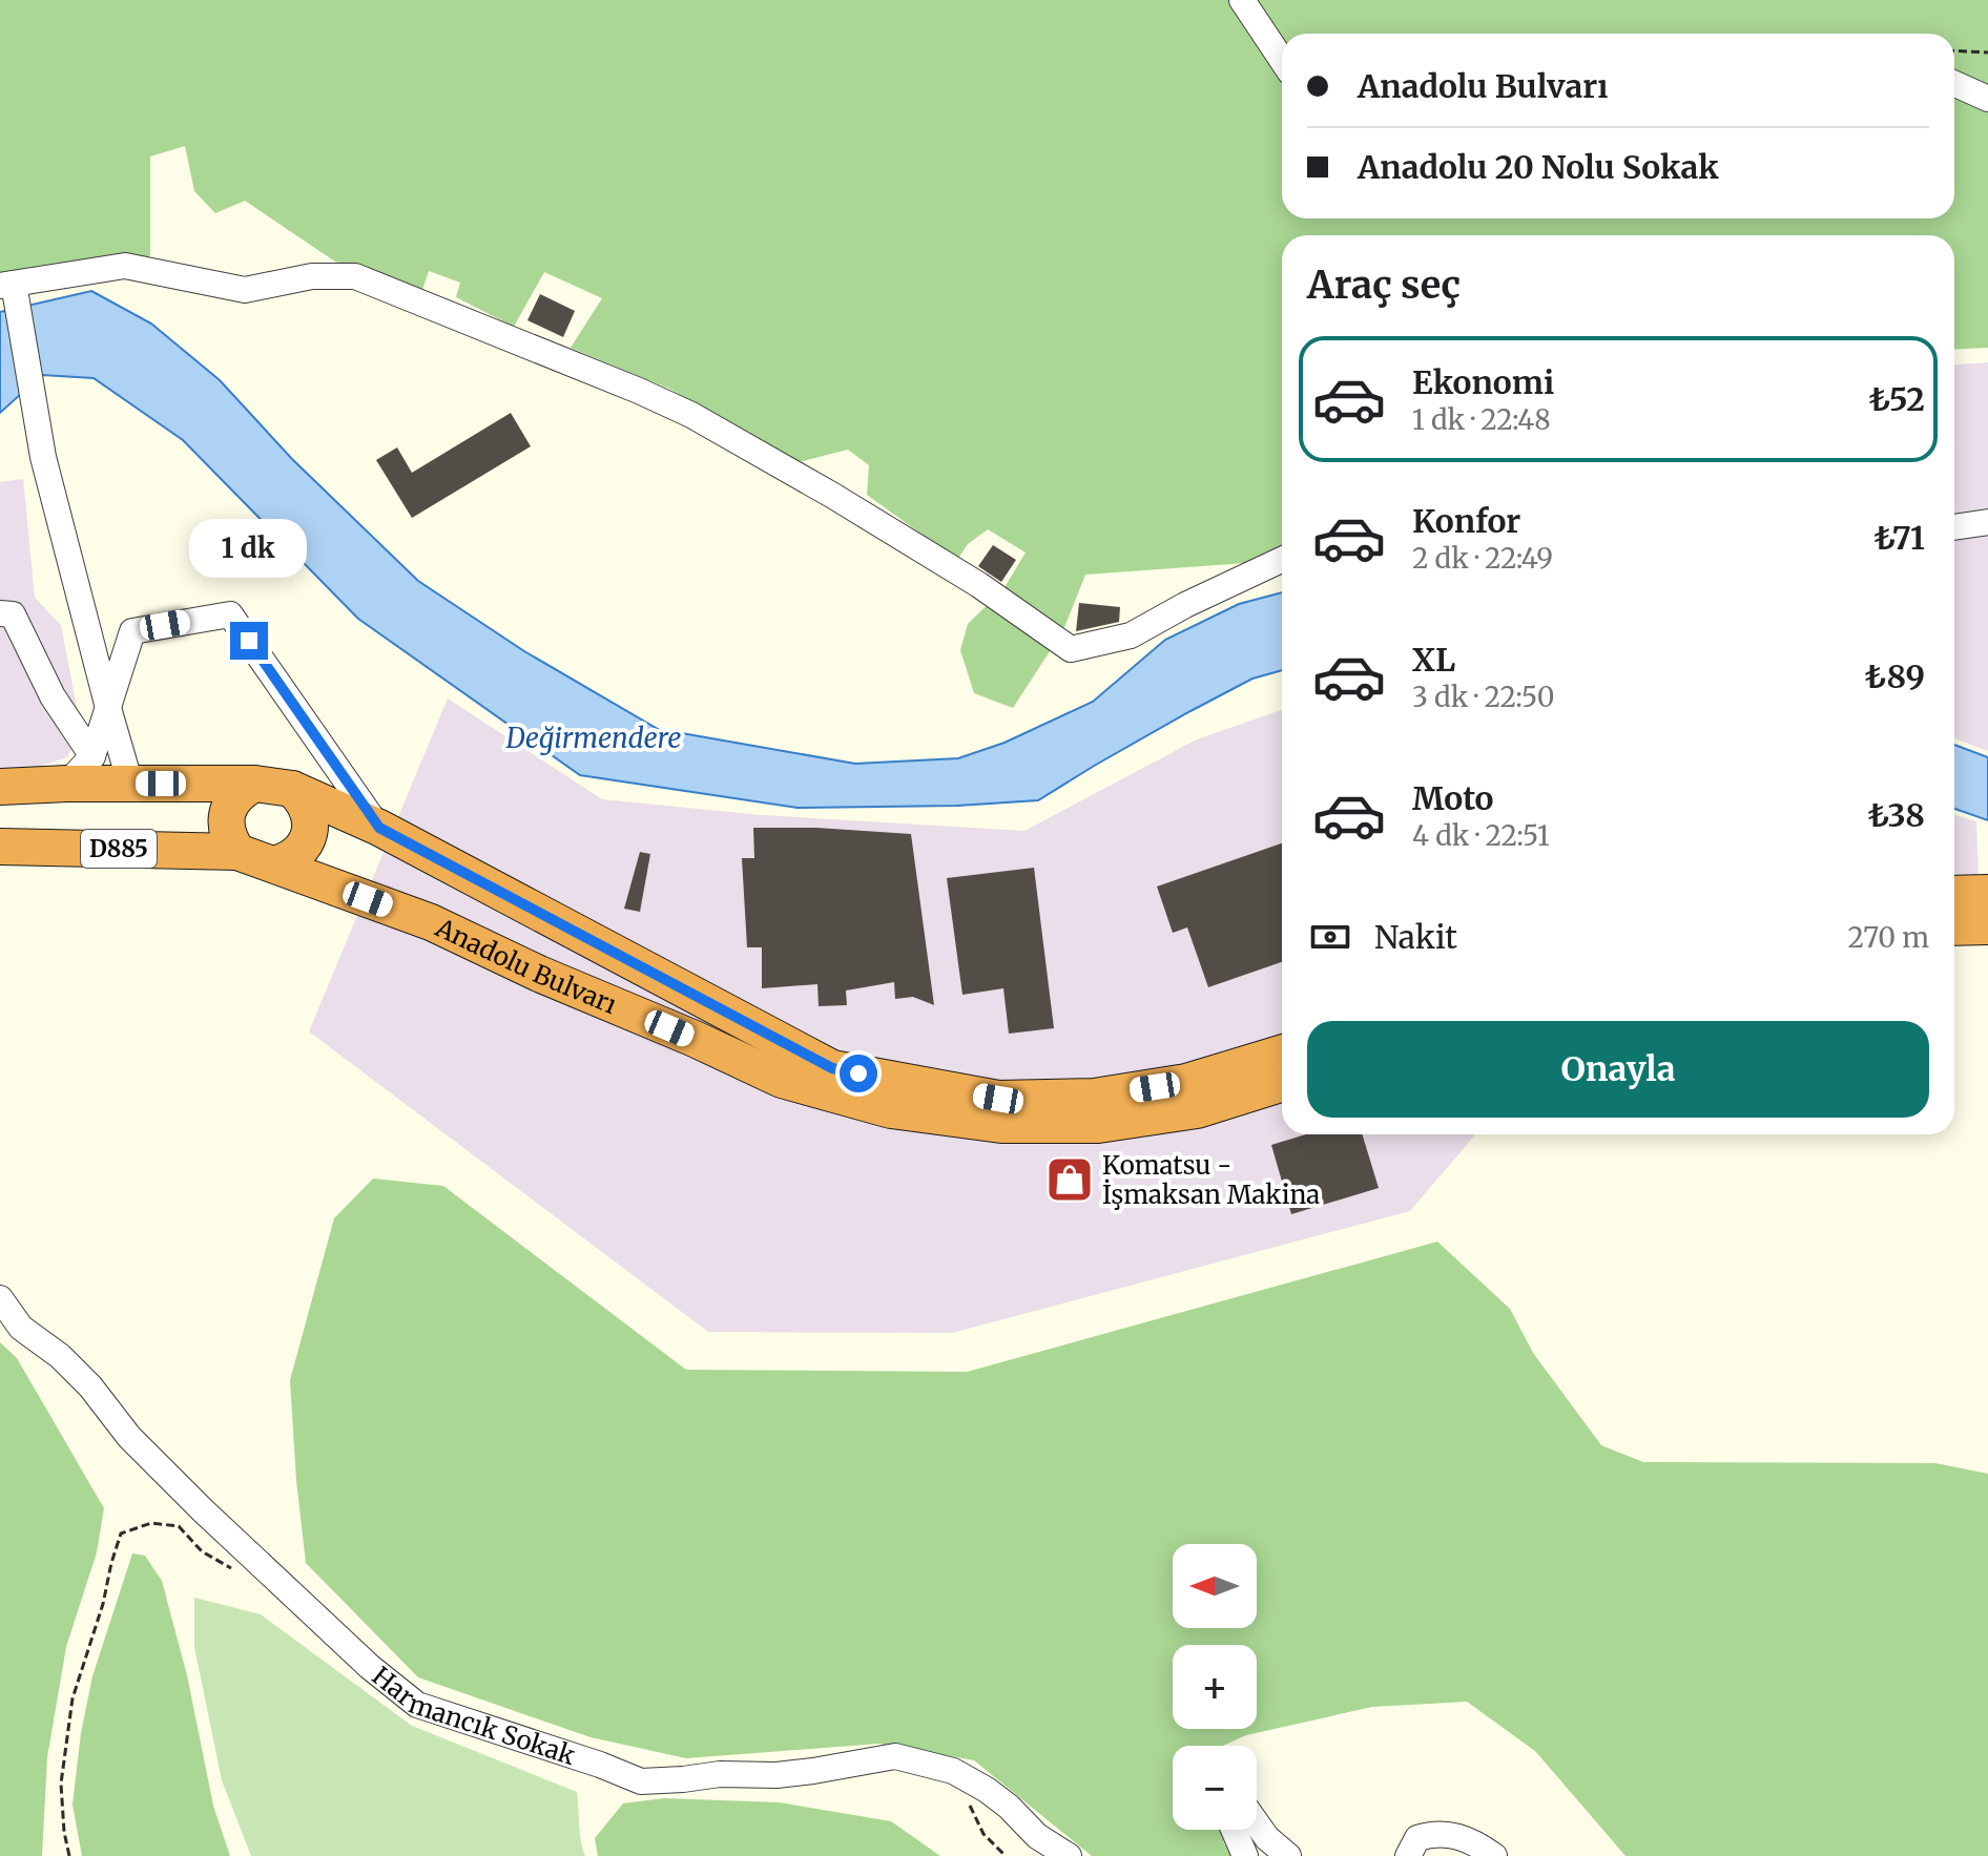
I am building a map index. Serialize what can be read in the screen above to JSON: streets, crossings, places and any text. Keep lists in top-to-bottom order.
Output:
{
  "streets": {
    "highway": ["D885", "Anadolu Bulvarı"],
    "street": ["Harmancık Sokak"]
  },
  "water": ["Değirmendere"],
  "places": {
    "shop": ["Komatsu - İşmaksan Makina"]
  },
  "north": "left",
  "page": {
    "banner": ["Anadolu Bulvarı", "Anadolu 20 Nolu Sokak"],
    "heading": "Araç seç",
    "list": [
      {
        "name": "Ekonomi",
        "note": "1 dk · 22:48",
        "value": "₺52"
      },
      {
        "name": "Konfor",
        "note": "2 dk · 22:49",
        "value": "₺71"
      },
      {
        "name": "XL",
        "note": "3 dk · 22:50",
        "value": "₺89"
      },
      {
        "name": "Moto",
        "note": "4 dk · 22:51",
        "value": "₺38"
      }
    ],
    "bubble": "1 dk",
    "pay": ["Nakit", "270 m"],
    "buttons": "Onayla",
    "map_buttons": ["+", "−"]
  }
}
